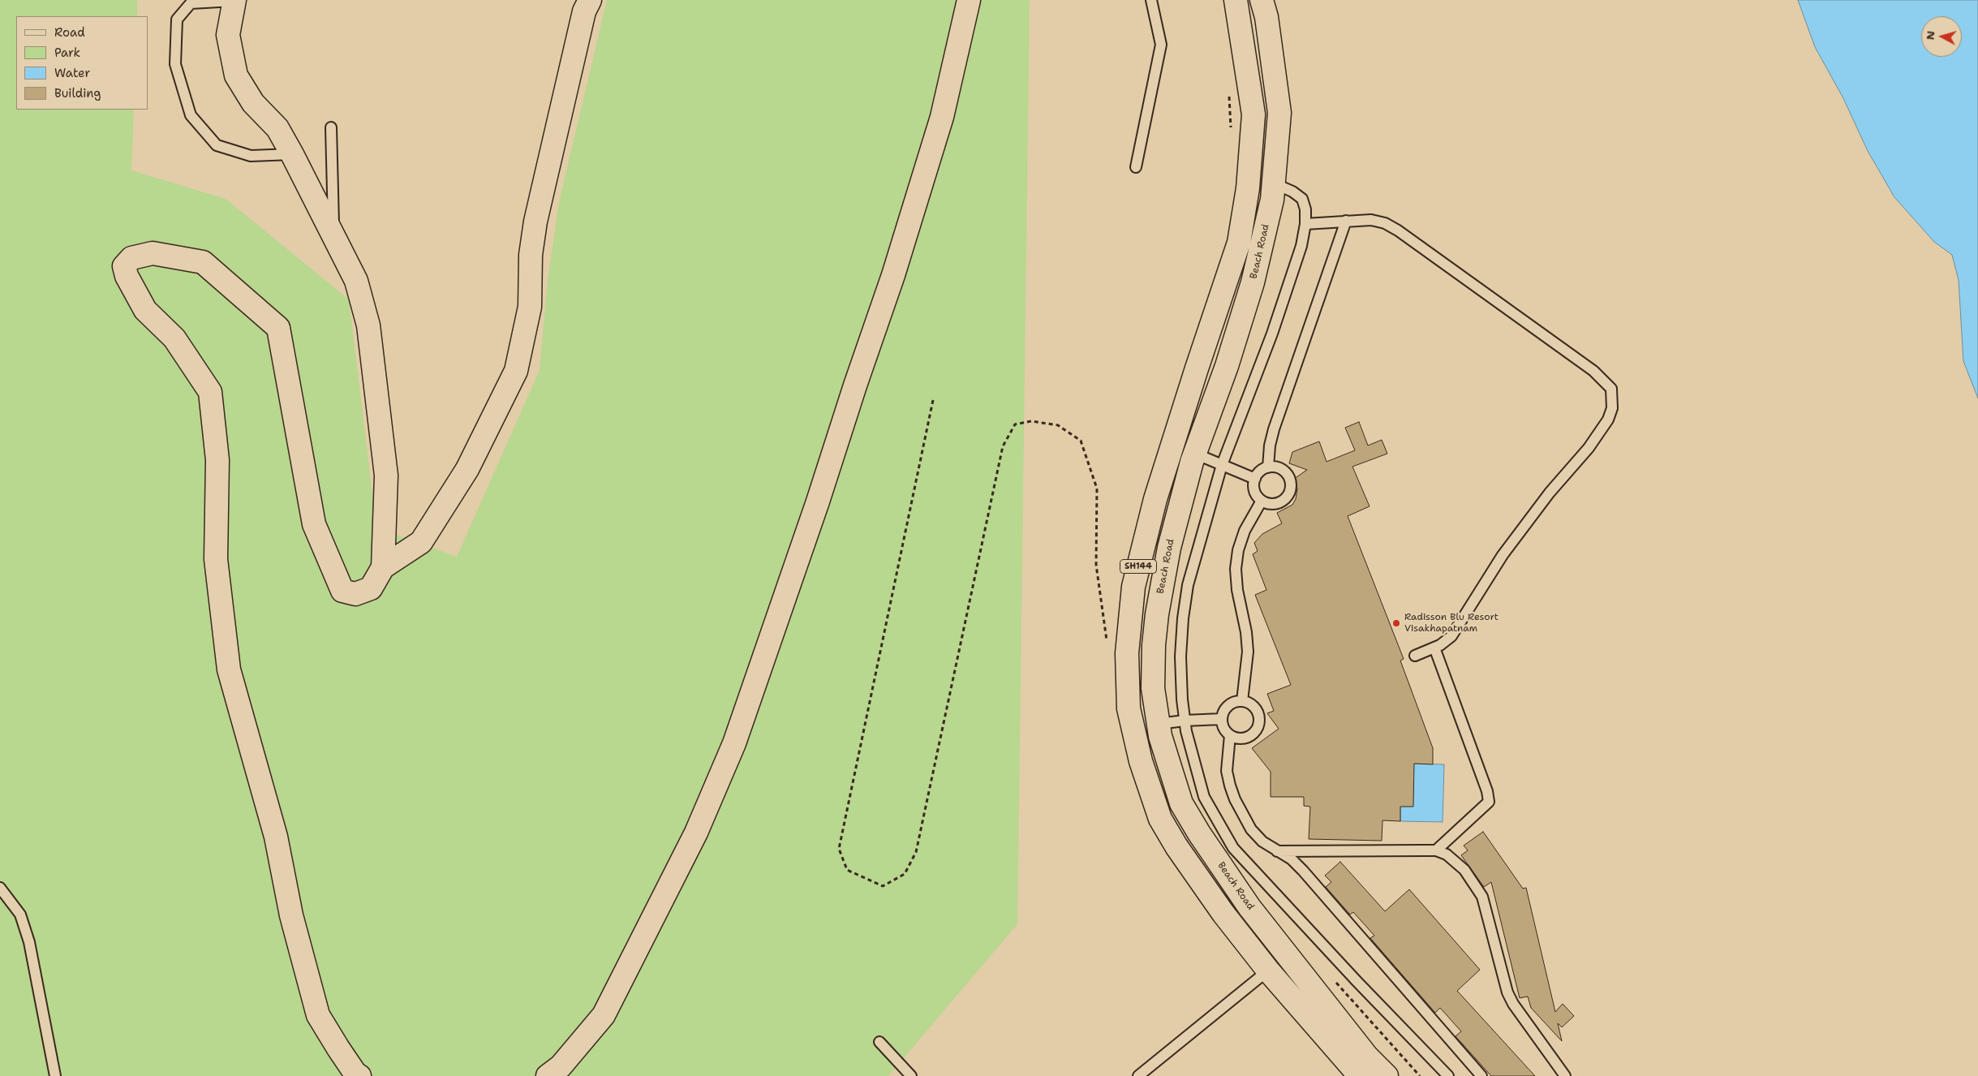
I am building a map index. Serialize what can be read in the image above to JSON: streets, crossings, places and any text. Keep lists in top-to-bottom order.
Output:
{
  "streets": {
    "street": ["Beach Road", "SH144"]
  },
  "places": ["Radisson Blu Resort Visakhapatnam"],
  "legend": [
    "Road",
    "Park",
    "Water",
    "Building"
  ],
  "north": "left"
}
